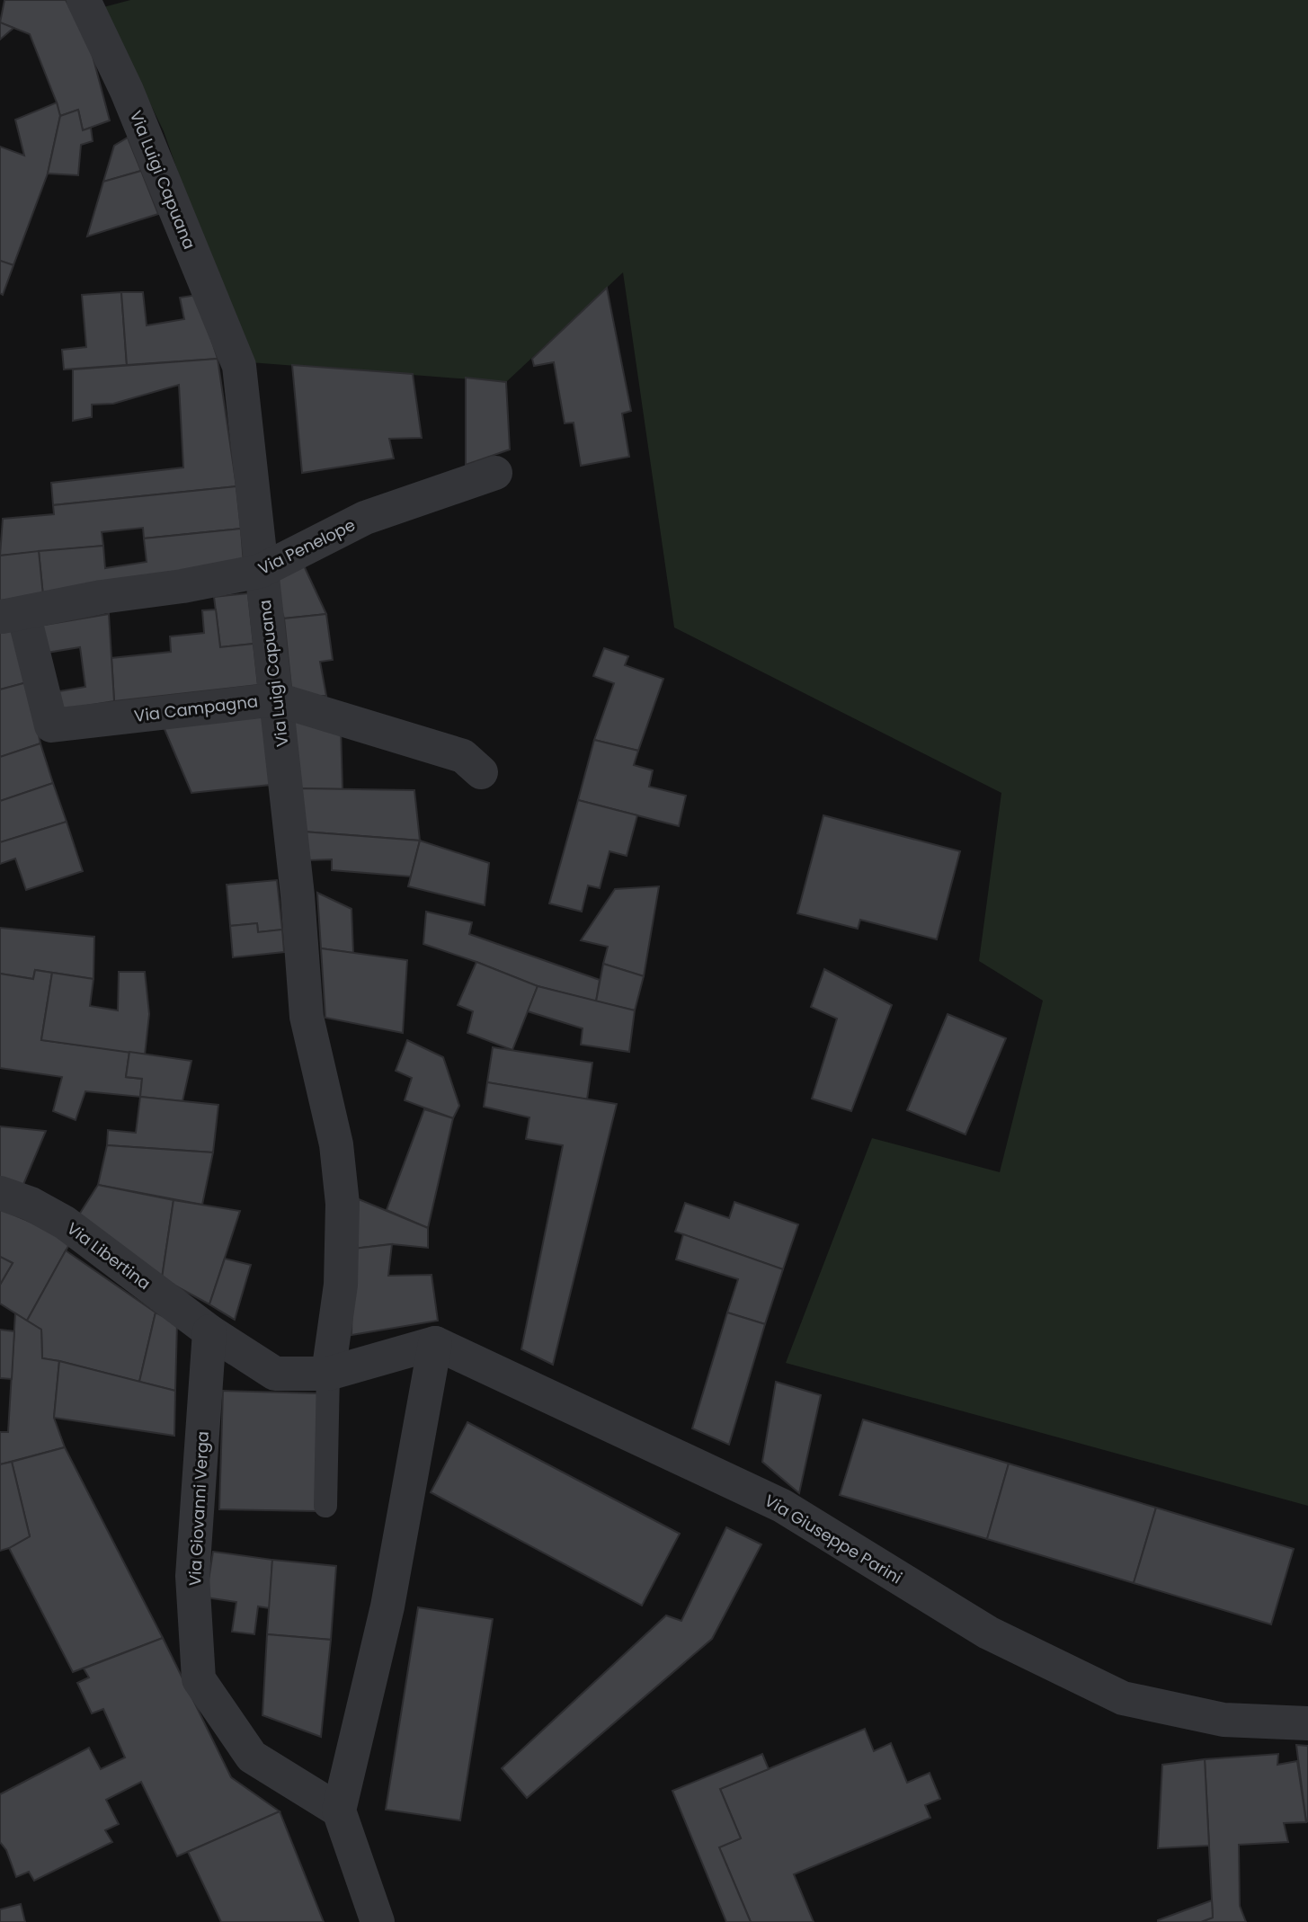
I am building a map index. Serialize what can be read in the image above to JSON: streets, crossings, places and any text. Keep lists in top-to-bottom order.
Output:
{
  "streets": {
    "street": [
      "Via Luigi Capuana",
      "Via Penelope",
      "Via Campagna",
      "Via Libertina",
      "Via Giovanni Verga",
      "Via Giuseppe Parini"
    ]
  },
  "crossings": [
    ["Via Luigi Capuana", "Via Penelope"],
    ["Via Luigi Capuana", "Via Campagna"],
    ["Via Penelope", "Via Campagna"],
    ["Via Libertina", "Via Giovanni Verga"]
  ]
}
